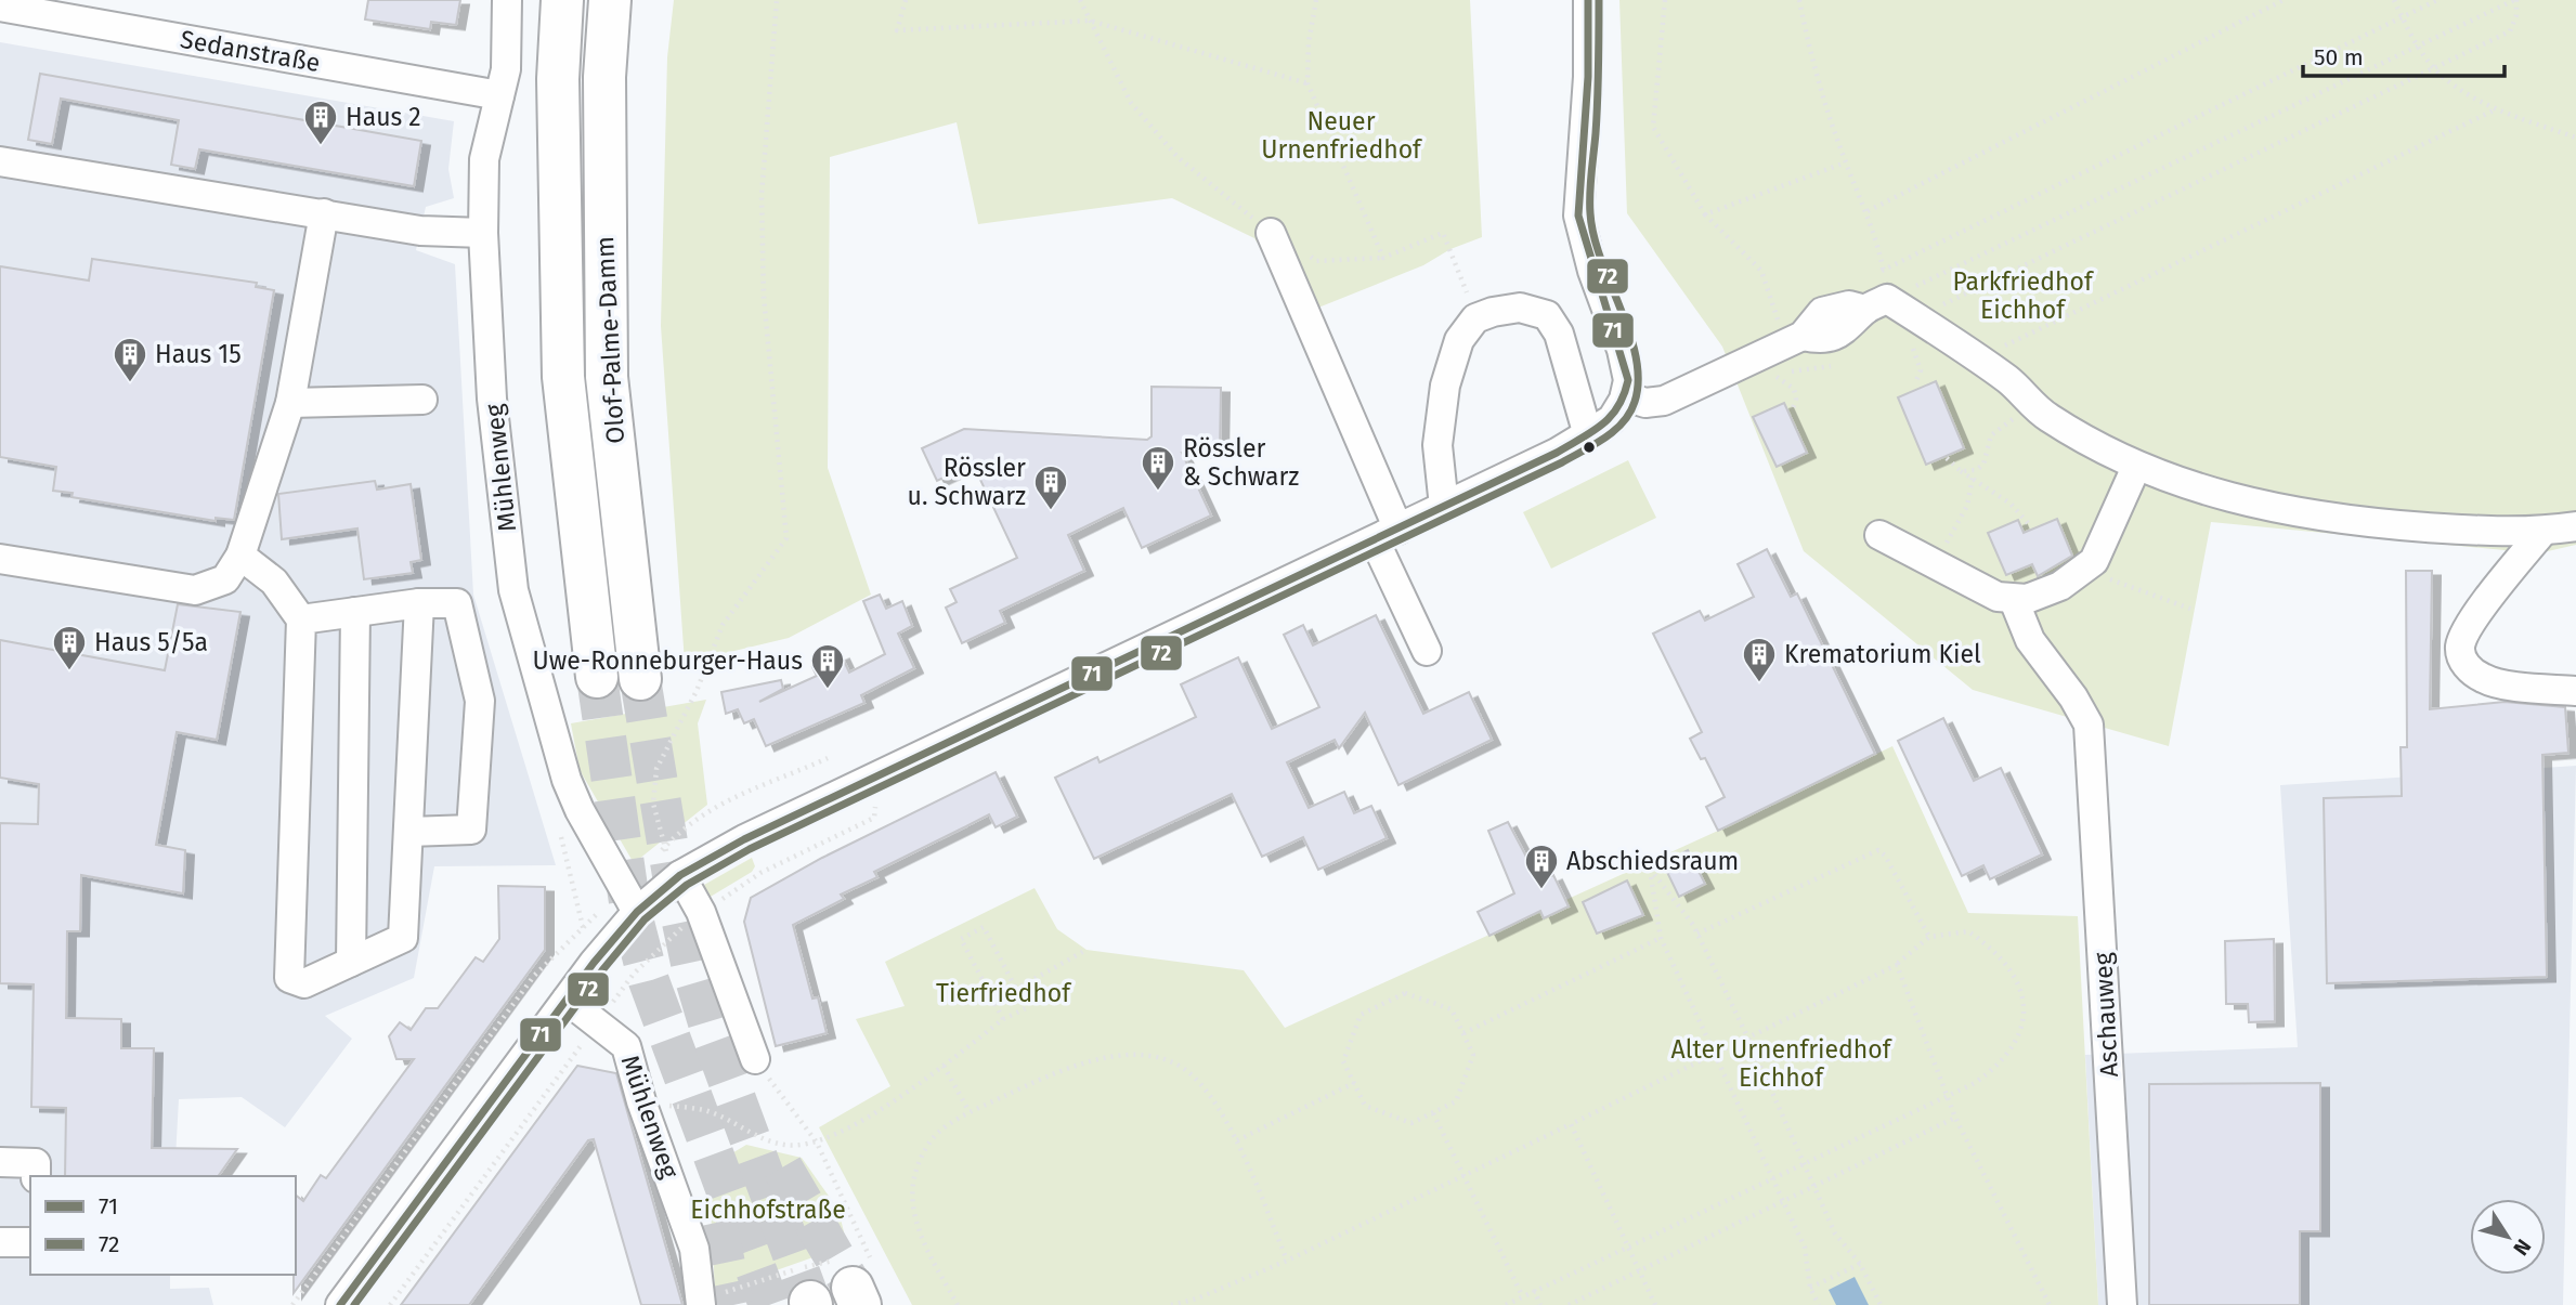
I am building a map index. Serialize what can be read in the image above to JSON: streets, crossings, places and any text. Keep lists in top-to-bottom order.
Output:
{
  "streets": {
    "highway": ["Olof-Palme-Damm"],
    "street": ["Sedanstraße", "Mühlenweg", "Aschauweg"]
  },
  "crossings": [
    ["Sedanstraße", "Mühlenweg"]
  ],
  "parks": [
    "Neuer Urnenfriedhof",
    "Parkfriedhof Eichhof",
    "Tierfriedhof",
    "Alter Urnenfriedhof Eichhof",
    "Eichhofstraße"
  ],
  "places": {
    "building": [
      "Haus 2",
      "Haus 15",
      "Rössler & Schwarz",
      "Rössler u. Schwarz",
      "Haus 5/5a",
      "Krematorium Kiel",
      "Uwe-Ronneburger-Haus",
      "Abschiedsraum"
    ]
  },
  "lines": ["transit line 71", "transit line 72"],
  "legend": ["71", "72"],
  "scale_bar": "50 m",
  "north": "bottom right"
}
